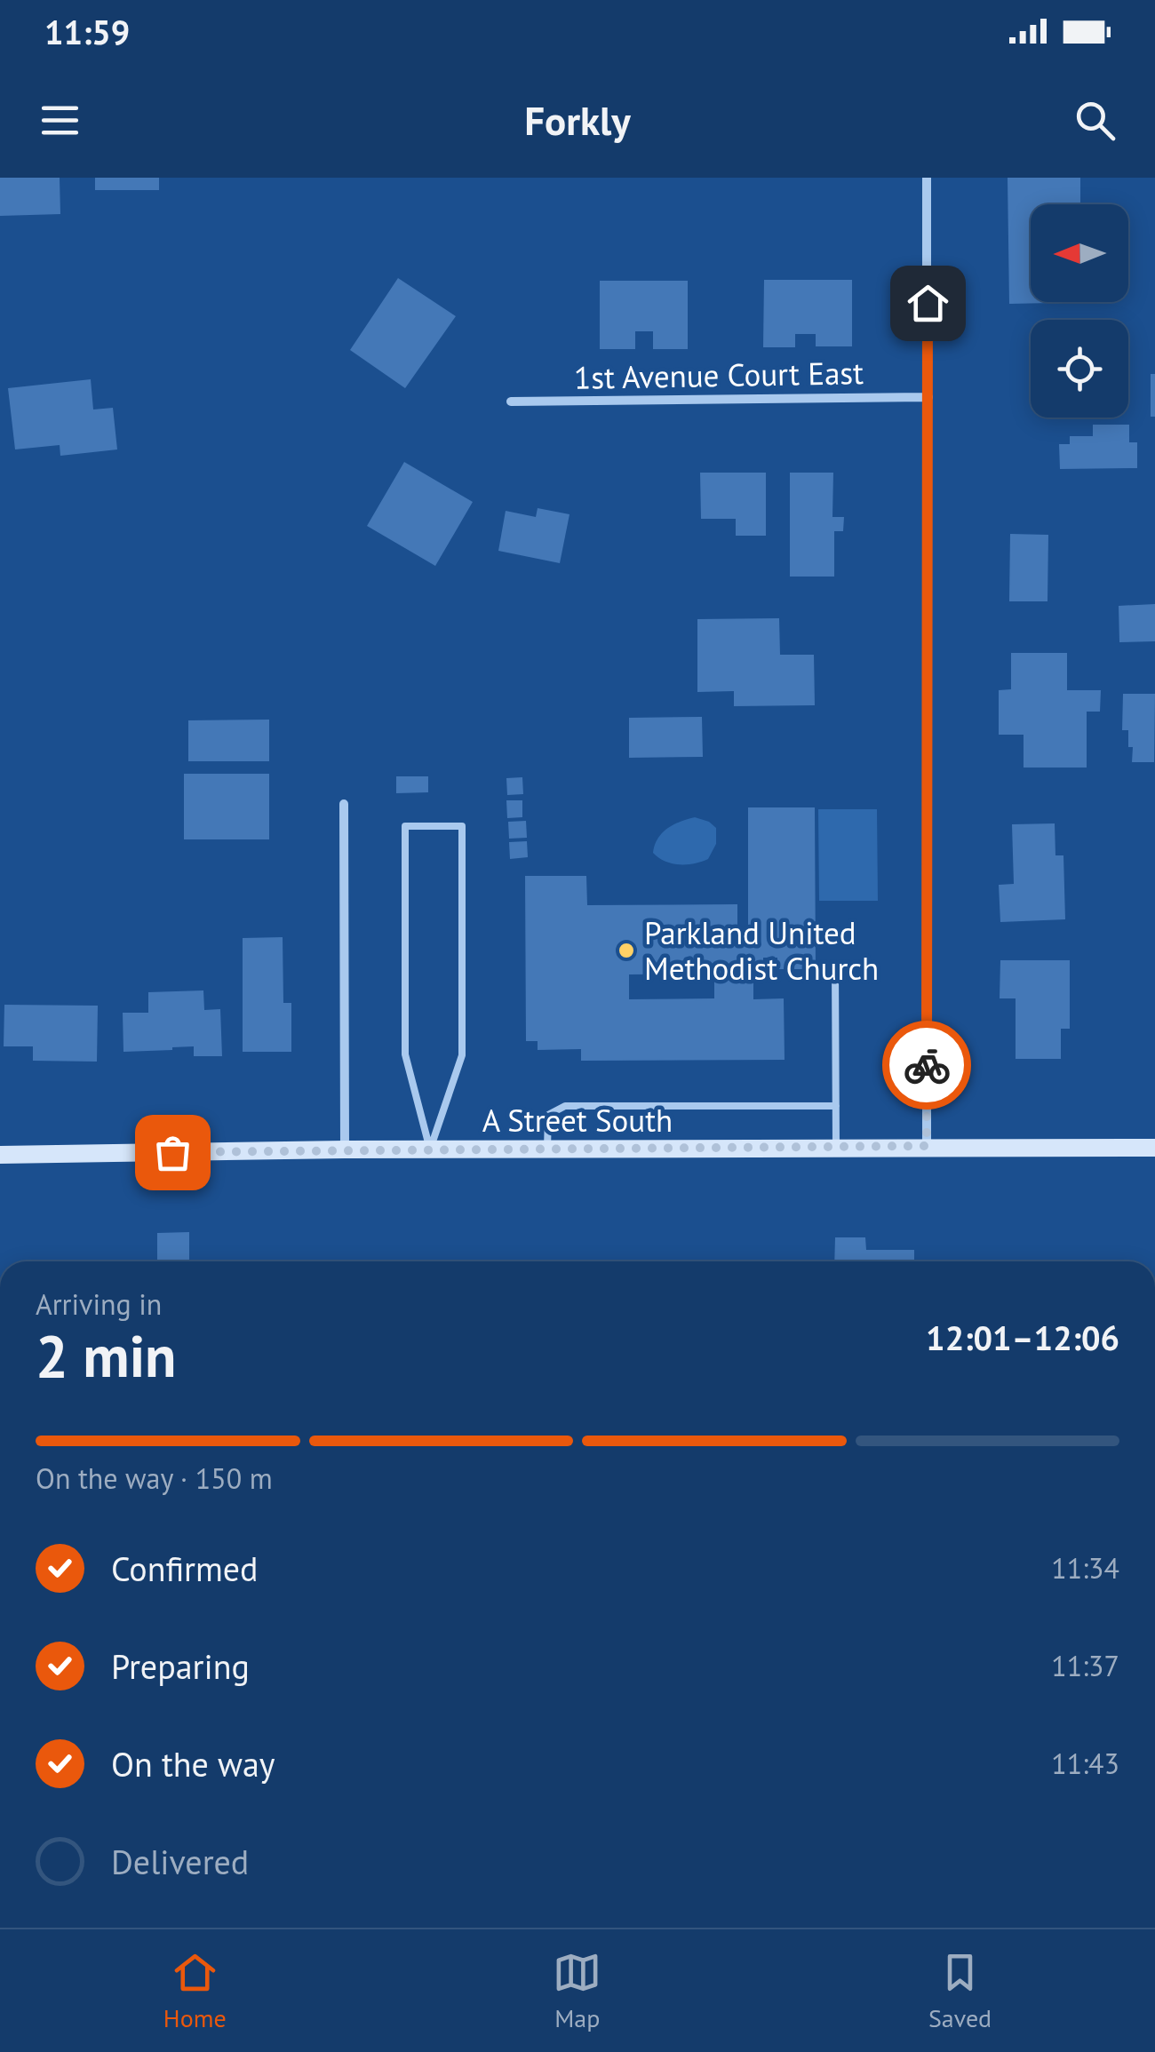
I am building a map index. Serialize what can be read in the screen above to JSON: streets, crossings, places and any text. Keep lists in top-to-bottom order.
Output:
{
  "streets": {
    "street": ["1st Avenue Court East", "A Street South"]
  },
  "places": ["Parkland United Methodist Church"],
  "north": "left",
  "page": {
    "status": "11:59",
    "header": "Forkly",
    "heading": ["2 min", "Arriving in", "12:01–12:06"],
    "bar": "On the way · 150 m",
    "list": [
      ["Confirmed", "11:34"],
      ["Preparing", "11:37"],
      ["On the way", "11:43"],
      "Delivered"
    ],
    "tabs": ["Home", "Map", "Saved"]
  }
}
